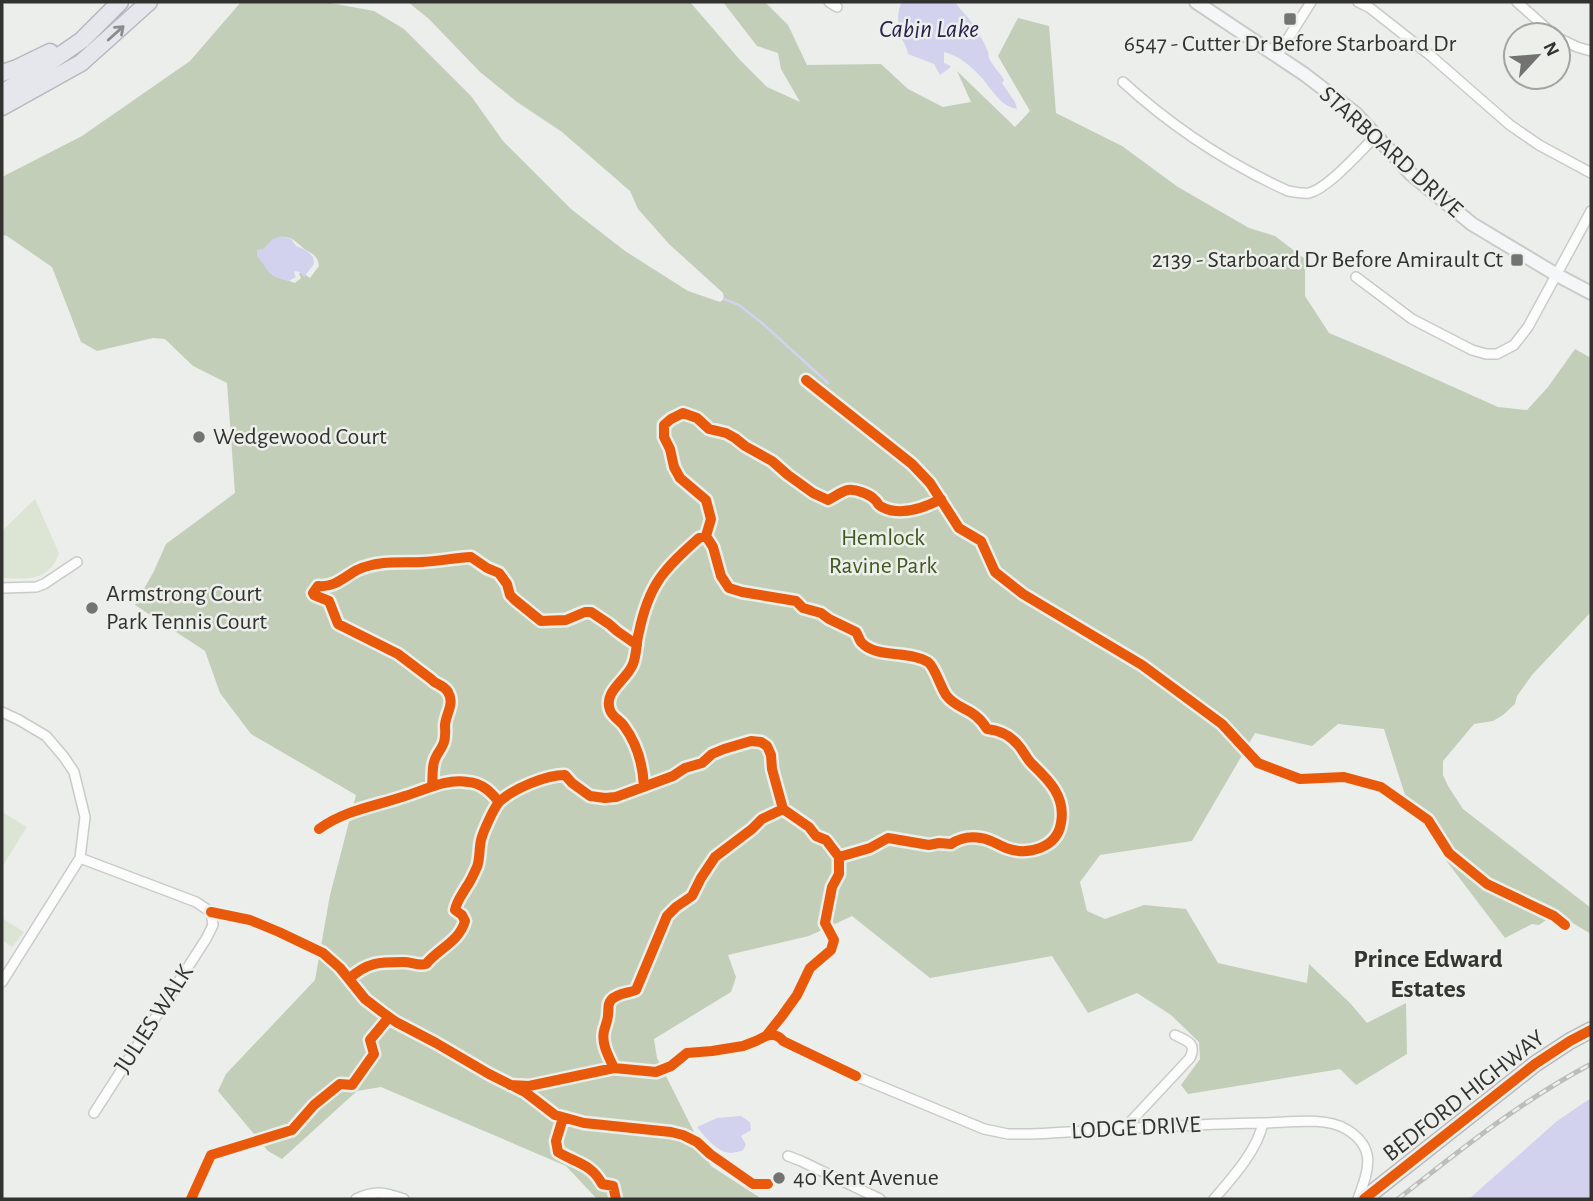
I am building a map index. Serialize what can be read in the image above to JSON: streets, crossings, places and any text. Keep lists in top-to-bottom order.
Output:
{
  "streets": {
    "main road": ["BEDFORD HIGHWAY"],
    "street": ["STARBOARD DRIVE", "JULIES WALK", "LODGE DRIVE"]
  },
  "districts": ["Prince Edward Estates"],
  "water": ["Cabin Lake"],
  "parks": ["Hemlock Ravine Park"],
  "places": {
    "transit": ["6547 - Cutter Dr Before Starboard Dr", "2139 - Starboard Dr Before Amirault Ct"],
    "other": ["Wedgewood Court", "Armstrong Court Park Tennis Court", "40 Kent Avenue"]
  },
  "north": "top right"
}
